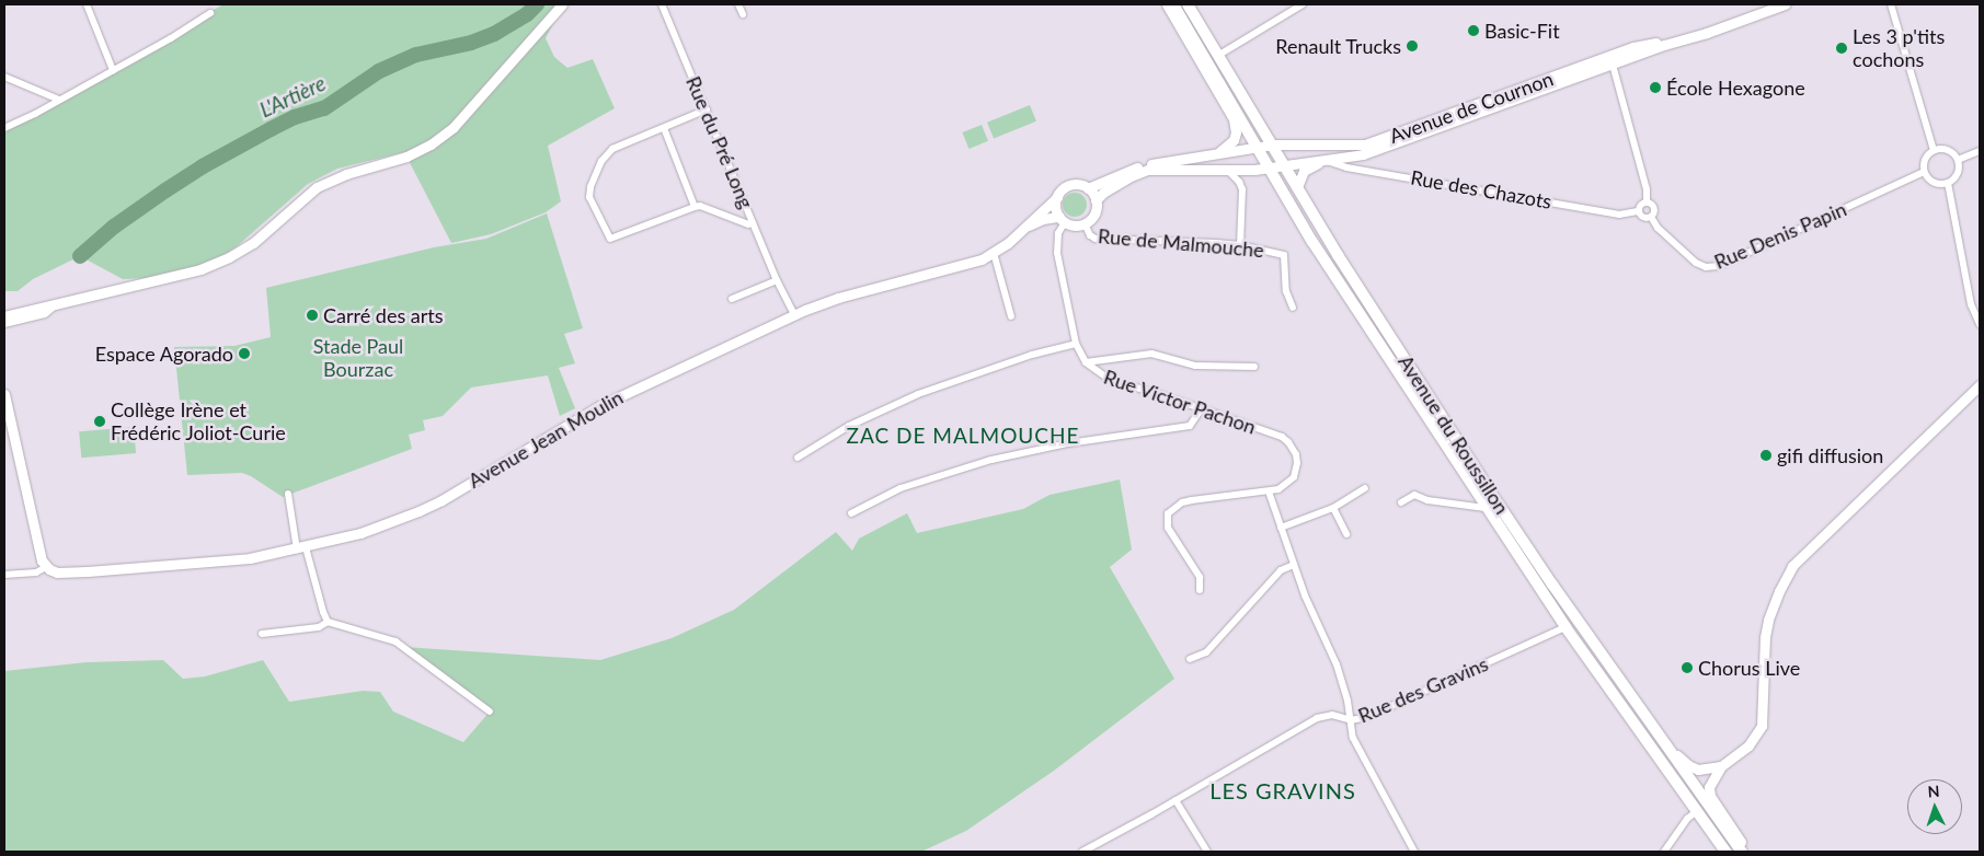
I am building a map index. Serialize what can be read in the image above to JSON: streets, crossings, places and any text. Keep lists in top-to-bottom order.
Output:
{
  "streets": {
    "main road": ["Avenue de Cournon", "Avenue du Roussillon", "Avenue Jean Moulin"],
    "street": [
      "Rue du Pré Long",
      "Rue des Chazots",
      "Rue Denis Papin",
      "Rue de Malmouche",
      "Rue Victor Pachon",
      "Rue des Gravins"
    ]
  },
  "crossings": [
    ["Avenue de Cournon", "Rue des Chazots"],
    ["Avenue de Cournon", "Avenue du Roussillon"],
    ["Rue du Pré Long", "Avenue Jean Moulin"],
    ["Rue des Chazots", "Rue Denis Papin"],
    ["Rue de Malmouche", "Rue Victor Pachon"],
    ["Rue de Malmouche", "Avenue Jean Moulin"],
    ["Rue Victor Pachon", "Avenue Jean Moulin"],
    ["Avenue du Roussillon", "Rue des Gravins"]
  ],
  "districts": ["ZAC DE MALMOUCHE", "LES GRAVINS"],
  "water": ["L'Artière"],
  "parks": ["Stade Paul Bourzac"],
  "places": [
    "Basic-Fit",
    "Renault Trucks",
    "Les 3 p'tits cochons",
    "École Hexagone",
    "Carré des arts",
    "Espace Agorado",
    "Collège Irène et Frédéric Joliot-Curie",
    "gifi diffusion",
    "Chorus Live"
  ],
  "north": "top"
}
